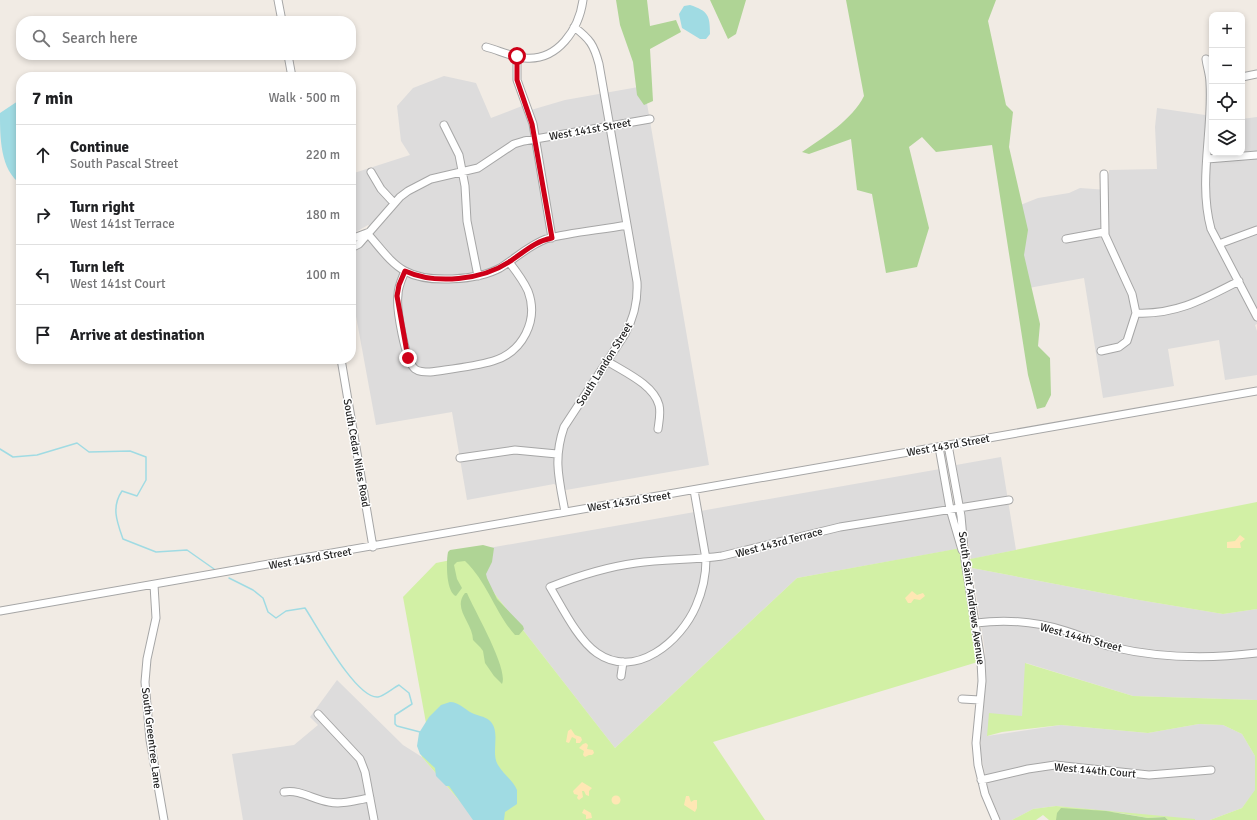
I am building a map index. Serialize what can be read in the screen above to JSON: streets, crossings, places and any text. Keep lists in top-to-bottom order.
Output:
{
  "streets": {
    "street": [
      "West 141st Street",
      "South Landon Street",
      "West 143rd Street",
      "South Cedar Niles Road",
      "West 143rd Terrace",
      "South Saint Andrews Avenue",
      "West 144th Street",
      "South Greentree Lane",
      "West 144th Court"
    ]
  },
  "crossings": [
    ["West 141st Street", "South Landon Street"],
    ["South Landon Street", "West 143rd Street"],
    ["West 143rd Street", "South Cedar Niles Road"],
    ["West 143rd Street", "South Saint Andrews Avenue"],
    ["West 143rd Street", "South Greentree Lane"],
    ["West 143rd Terrace", "South Saint Andrews Avenue"],
    ["South Saint Andrews Avenue", "West 144th Street"],
    ["South Saint Andrews Avenue", "West 144th Court"]
  ],
  "page": {
    "map_buttons": ["+", "−"],
    "search": "Search here",
    "heading": ["7 min", "Walk · 500 m"],
    "list": [
      ["Continue", "South Pascal Street", "220 m"],
      ["Turn right", "West 141st Terrace", "180 m"],
      ["Turn left", "West 141st Court", "100 m"],
      "Arrive at destination"
    ]
  }
}
